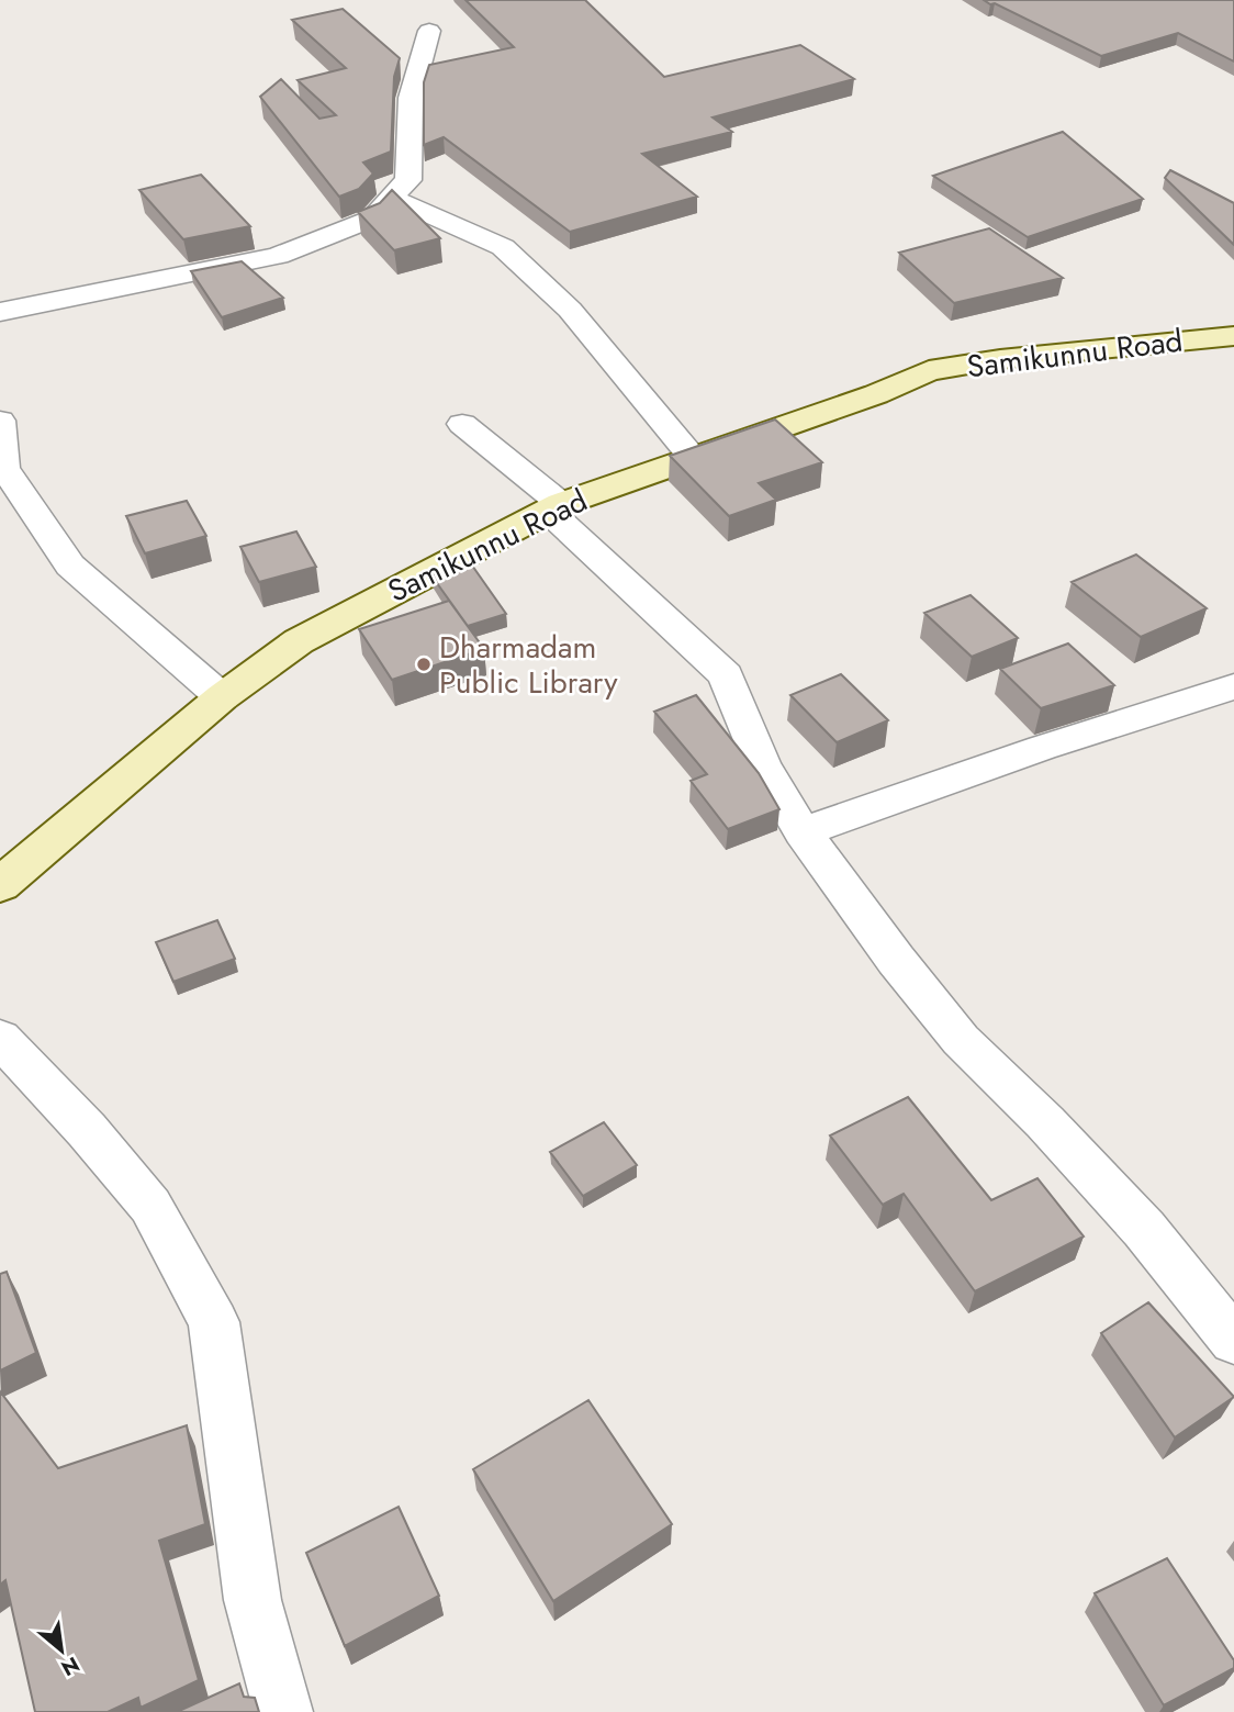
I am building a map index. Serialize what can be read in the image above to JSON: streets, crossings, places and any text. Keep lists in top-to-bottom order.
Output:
{
  "streets": {
    "main road": ["Samikunnu Road"]
  },
  "places": ["Dharmadam Public Library"],
  "north": "bottom right"
}
